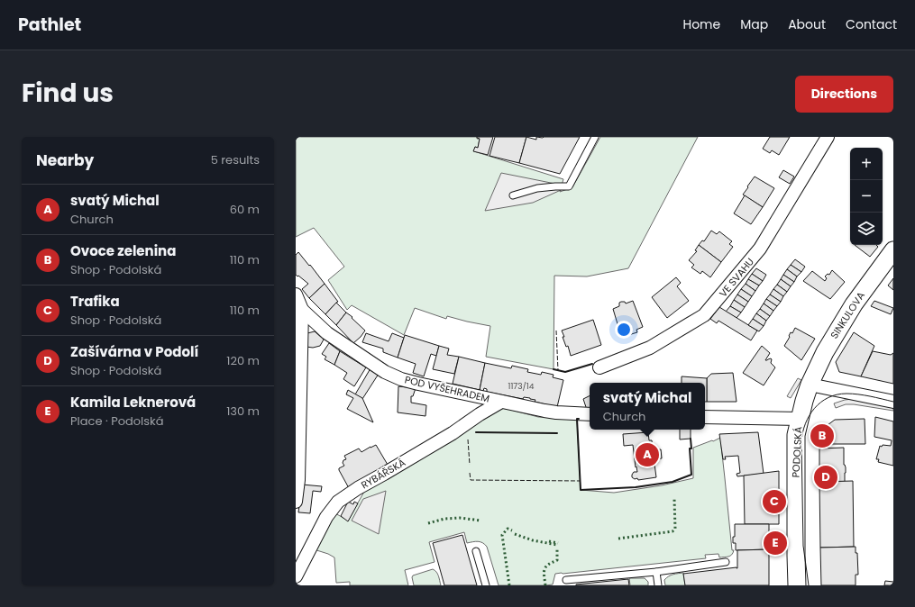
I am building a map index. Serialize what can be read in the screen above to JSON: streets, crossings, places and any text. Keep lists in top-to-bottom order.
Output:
{
  "streets": {
    "street": [
      "VE SVAHU",
      "SINKULOVA",
      "POD VYŠEHRADEM",
      "PODOLSKÁ",
      "RYBÁŘSKÁ"
    ]
  },
  "crossings": [
    ["SINKULOVA", "PODOLSKÁ"],
    ["POD VYŠEHRADEM", "RYBÁŘSKÁ"]
  ],
  "house_numbers": ["1173/14"],
  "page": {
    "header": "Pathlet",
    "nav": [
      "Home",
      "Map",
      "About",
      "Contact"
    ],
    "title": "Find us",
    "buttons": "Directions",
    "heading": ["Nearby", "5 results"],
    "map_buttons": ["+", "−"],
    "list": [
      {
        "mark": "A",
        "name": "svatý Michal",
        "note": "Church",
        "value": "60 m"
      },
      {
        "mark": "B",
        "name": "Ovoce zelenina",
        "note": "Shop · Podolská",
        "value": "110 m"
      },
      {
        "mark": "C",
        "name": "Trafika",
        "note": "Shop · Podolská",
        "value": "110 m"
      },
      {
        "mark": "D",
        "name": "Zašívárna v Podolí",
        "note": "Shop · Podolská",
        "value": "120 m"
      },
      {
        "mark": "E",
        "name": "Kamila Leknerová",
        "note": "Place · Podolská",
        "value": "130 m"
      }
    ],
    "popup": ["svatý Michal", "Church"],
    "pins": [
      "B",
      "A",
      "D",
      "C",
      "E"
    ]
  }
}
